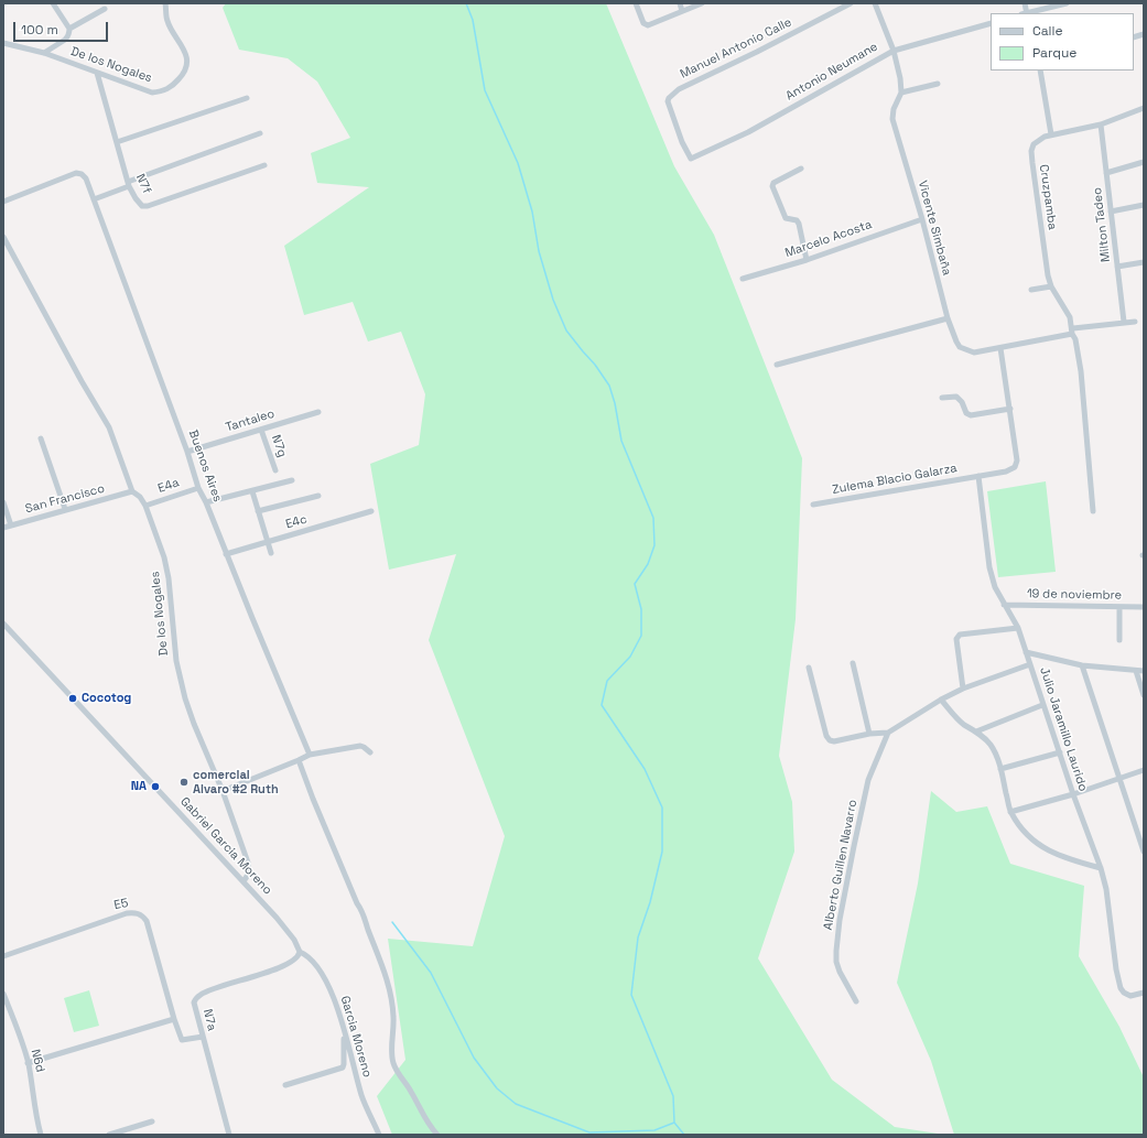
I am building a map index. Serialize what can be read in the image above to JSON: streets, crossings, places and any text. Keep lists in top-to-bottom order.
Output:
{
  "streets": {
    "street": [
      "Manuel Antonio Calle",
      "De los Nogales",
      "Antonio Neumane",
      "N7f",
      "Cruzpamba",
      "Milton Tadeo",
      "Vicente Simbaña",
      "Marcelo Acosta",
      "Tantaleo",
      "N7g",
      "Buenos Aires",
      "Zulema Blacio Galarza",
      "E4a",
      "San Francisco",
      "E4c",
      "19 de noviembre",
      "Julio Jaramillo Laurido",
      "Gabriel Garcia Moreno",
      "Alberto Guillen Navarro",
      "E5",
      "N7a",
      "Garcia Moreno",
      "N6d"
    ]
  },
  "crossings": [
    ["Manuel Antonio Calle", "Antonio Neumane"],
    ["De los Nogales", "N7f"],
    ["De los Nogales", "E4a"],
    ["De los Nogales", "San Francisco"],
    ["De los Nogales", "Gabriel Garcia Moreno"],
    ["Antonio Neumane", "Vicente Simbaña"],
    ["Cruzpamba", "Vicente Simbaña"],
    ["Milton Tadeo", "Vicente Simbaña"],
    ["Vicente Simbaña", "Marcelo Acosta"],
    ["Tantaleo", "N7g"],
    ["Tantaleo", "Buenos Aires"],
    ["Buenos Aires", "E4a"],
    ["Buenos Aires", "E4c"],
    ["Zulema Blacio Galarza", "Julio Jaramillo Laurido"],
    ["19 de noviembre", "Julio Jaramillo Laurido"],
    ["Gabriel Garcia Moreno", "N7a"],
    ["Gabriel Garcia Moreno", "Garcia Moreno"],
    ["E5", "N7a"],
    ["N7a", "Garcia Moreno"]
  ],
  "places": ["Cocotog", "comercial Alvaro #2 Ruth", "NA"],
  "legend": ["Calle", "Parque"],
  "scale_bar": "100 m"
}
